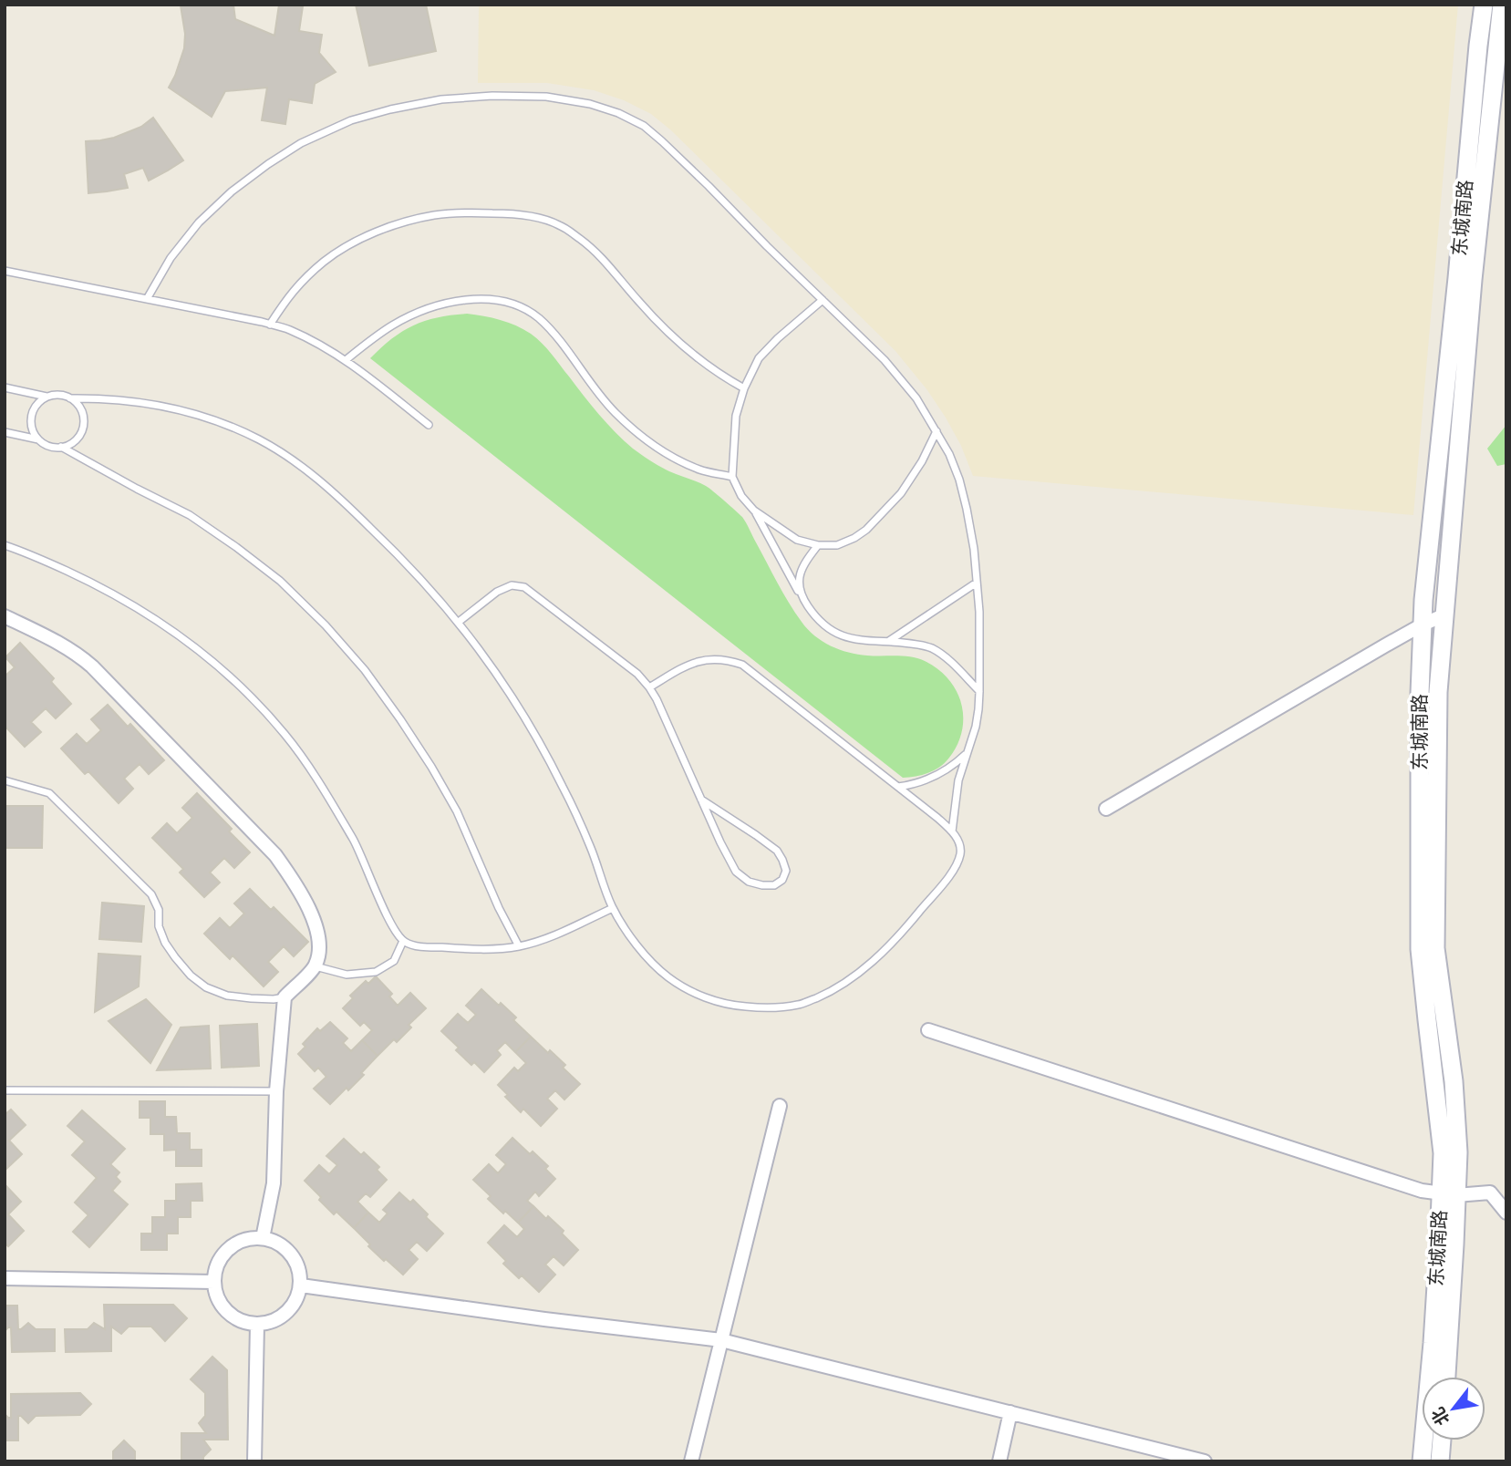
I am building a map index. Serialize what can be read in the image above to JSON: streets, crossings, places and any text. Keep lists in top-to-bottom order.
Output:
{
  "streets": {
    "street": ["东城南路"]
  },
  "north": "bottom left"
}
